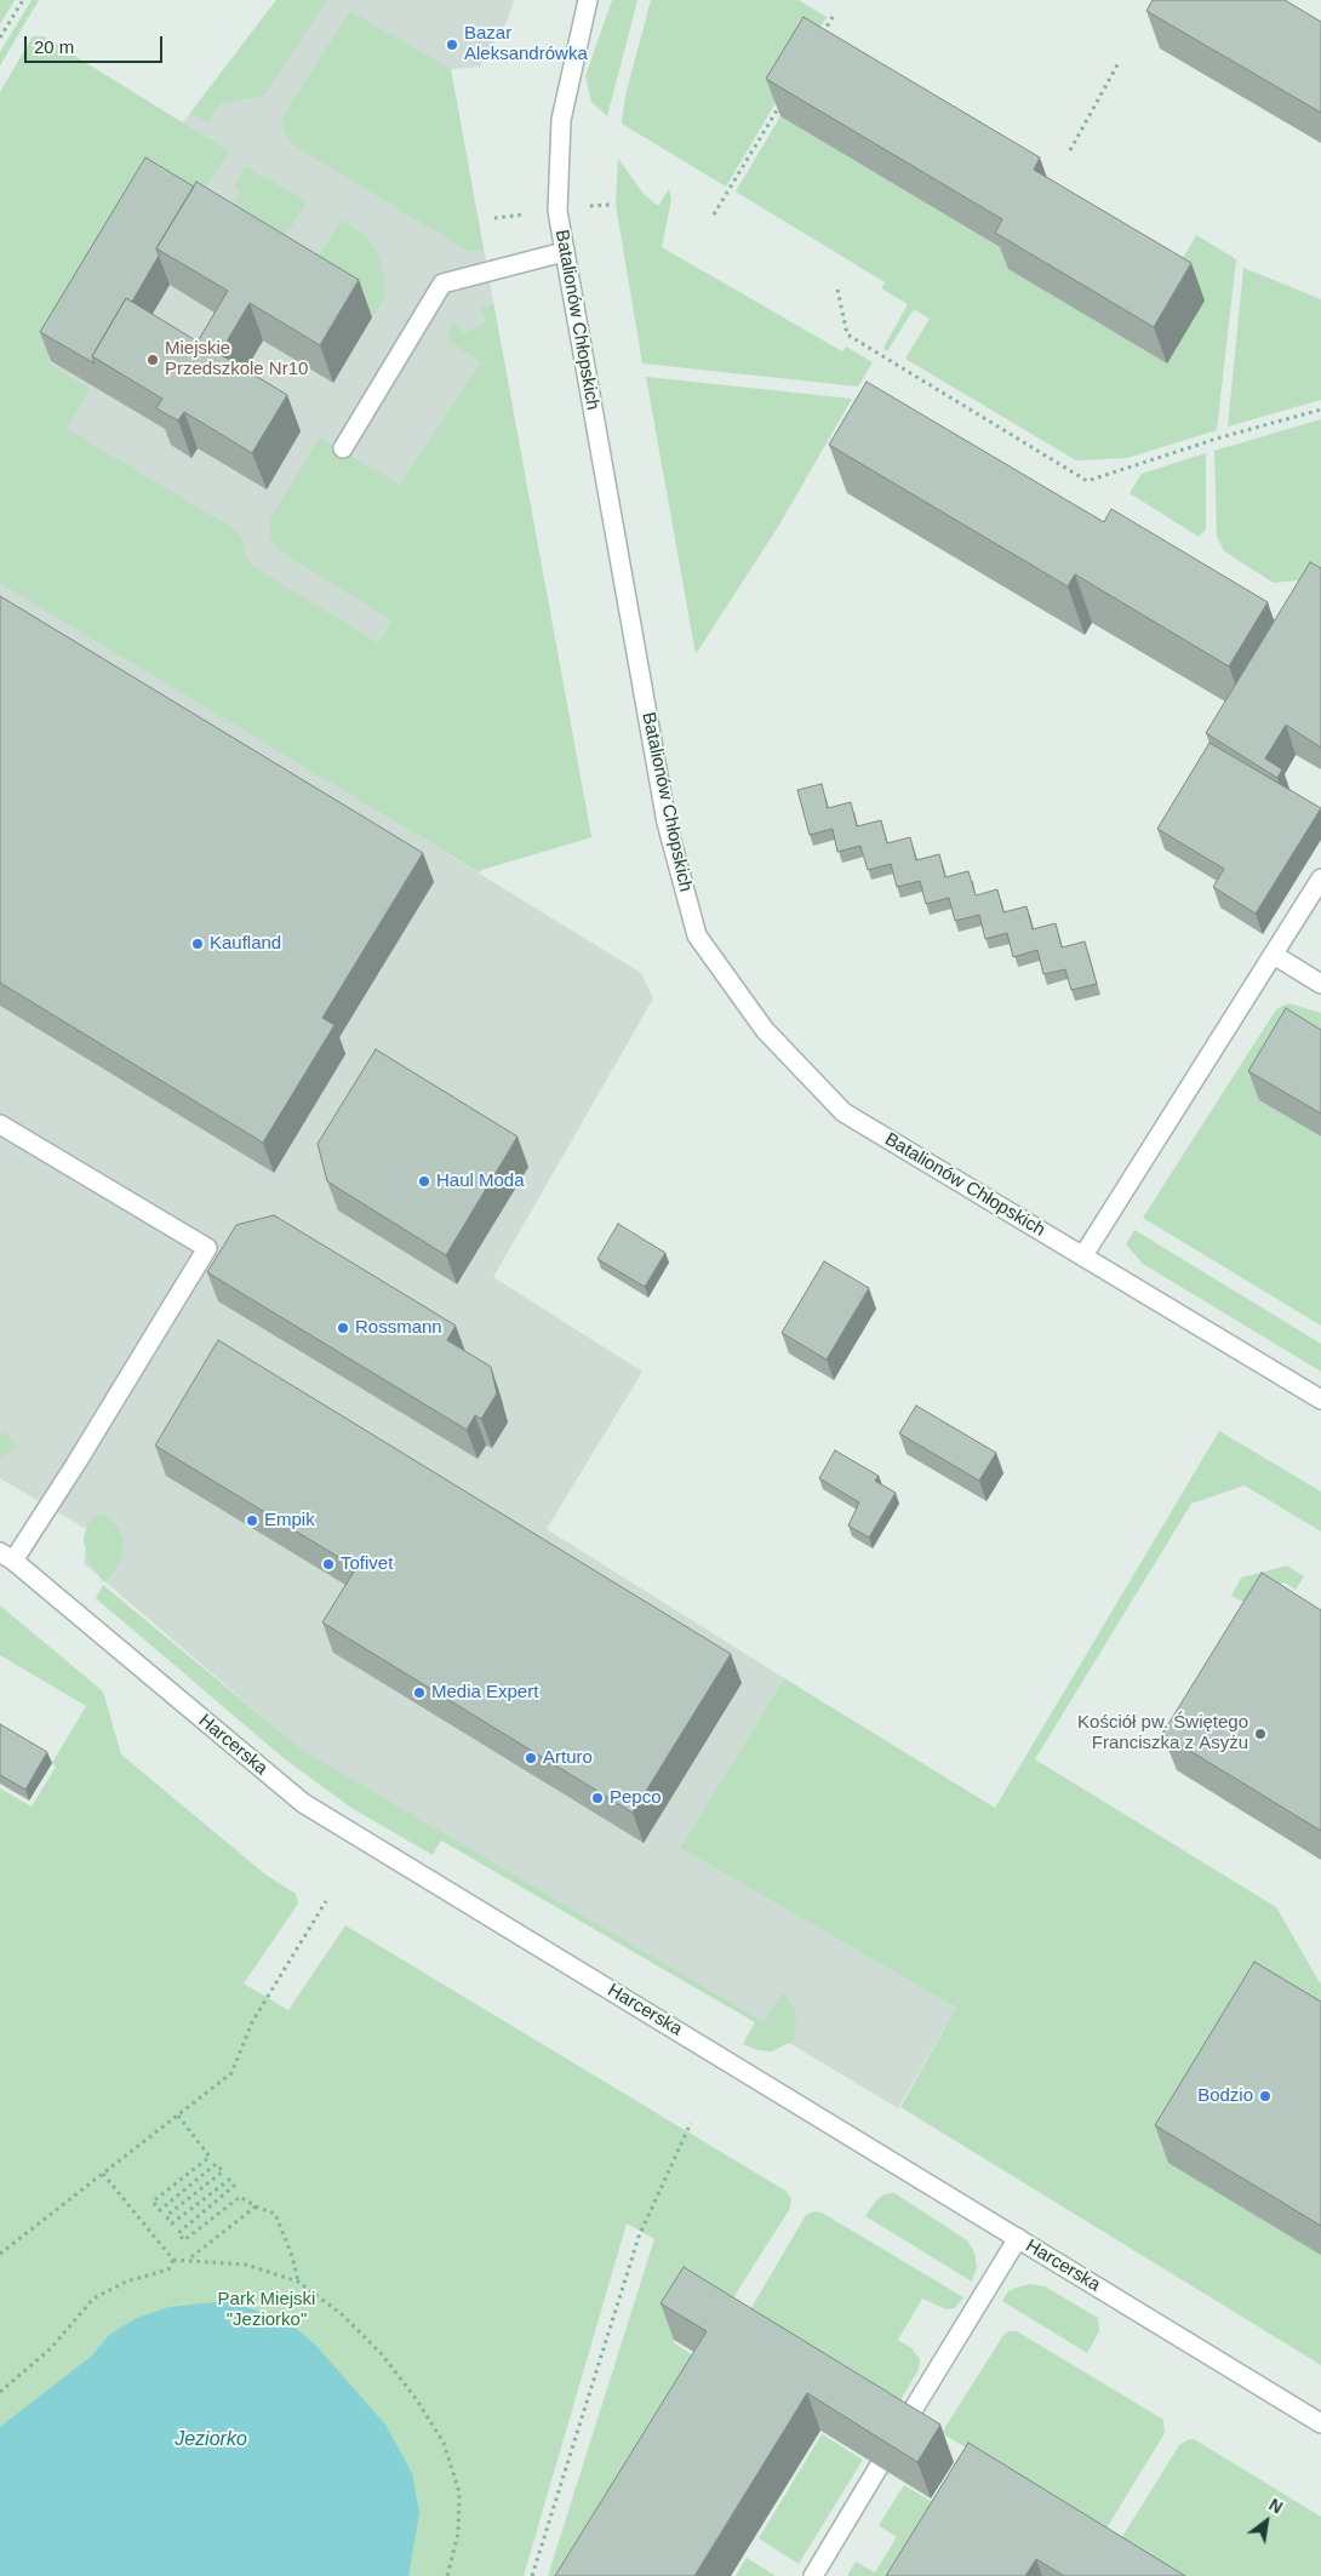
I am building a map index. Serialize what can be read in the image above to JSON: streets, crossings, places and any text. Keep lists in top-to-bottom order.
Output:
{
  "streets": {
    "street": ["Batalionów Chłopskich", "Harcerska"]
  },
  "water": ["Jeziorko"],
  "parks": ["Park Miejski \"Jeziorko\""],
  "places": [
    "Bazar Aleksandrówka",
    "Miejskie Przedszkole Nr10",
    "Kaufland",
    "Haul Moda",
    "Rossmann",
    "Empik",
    "Tofivet",
    "Media Expert",
    "Kościół pw. Świętego Franciszka z Asyżu",
    "Arturo",
    "Pepco",
    "Bodzio"
  ],
  "scale_bar": "20 m",
  "north": "top right"
}
